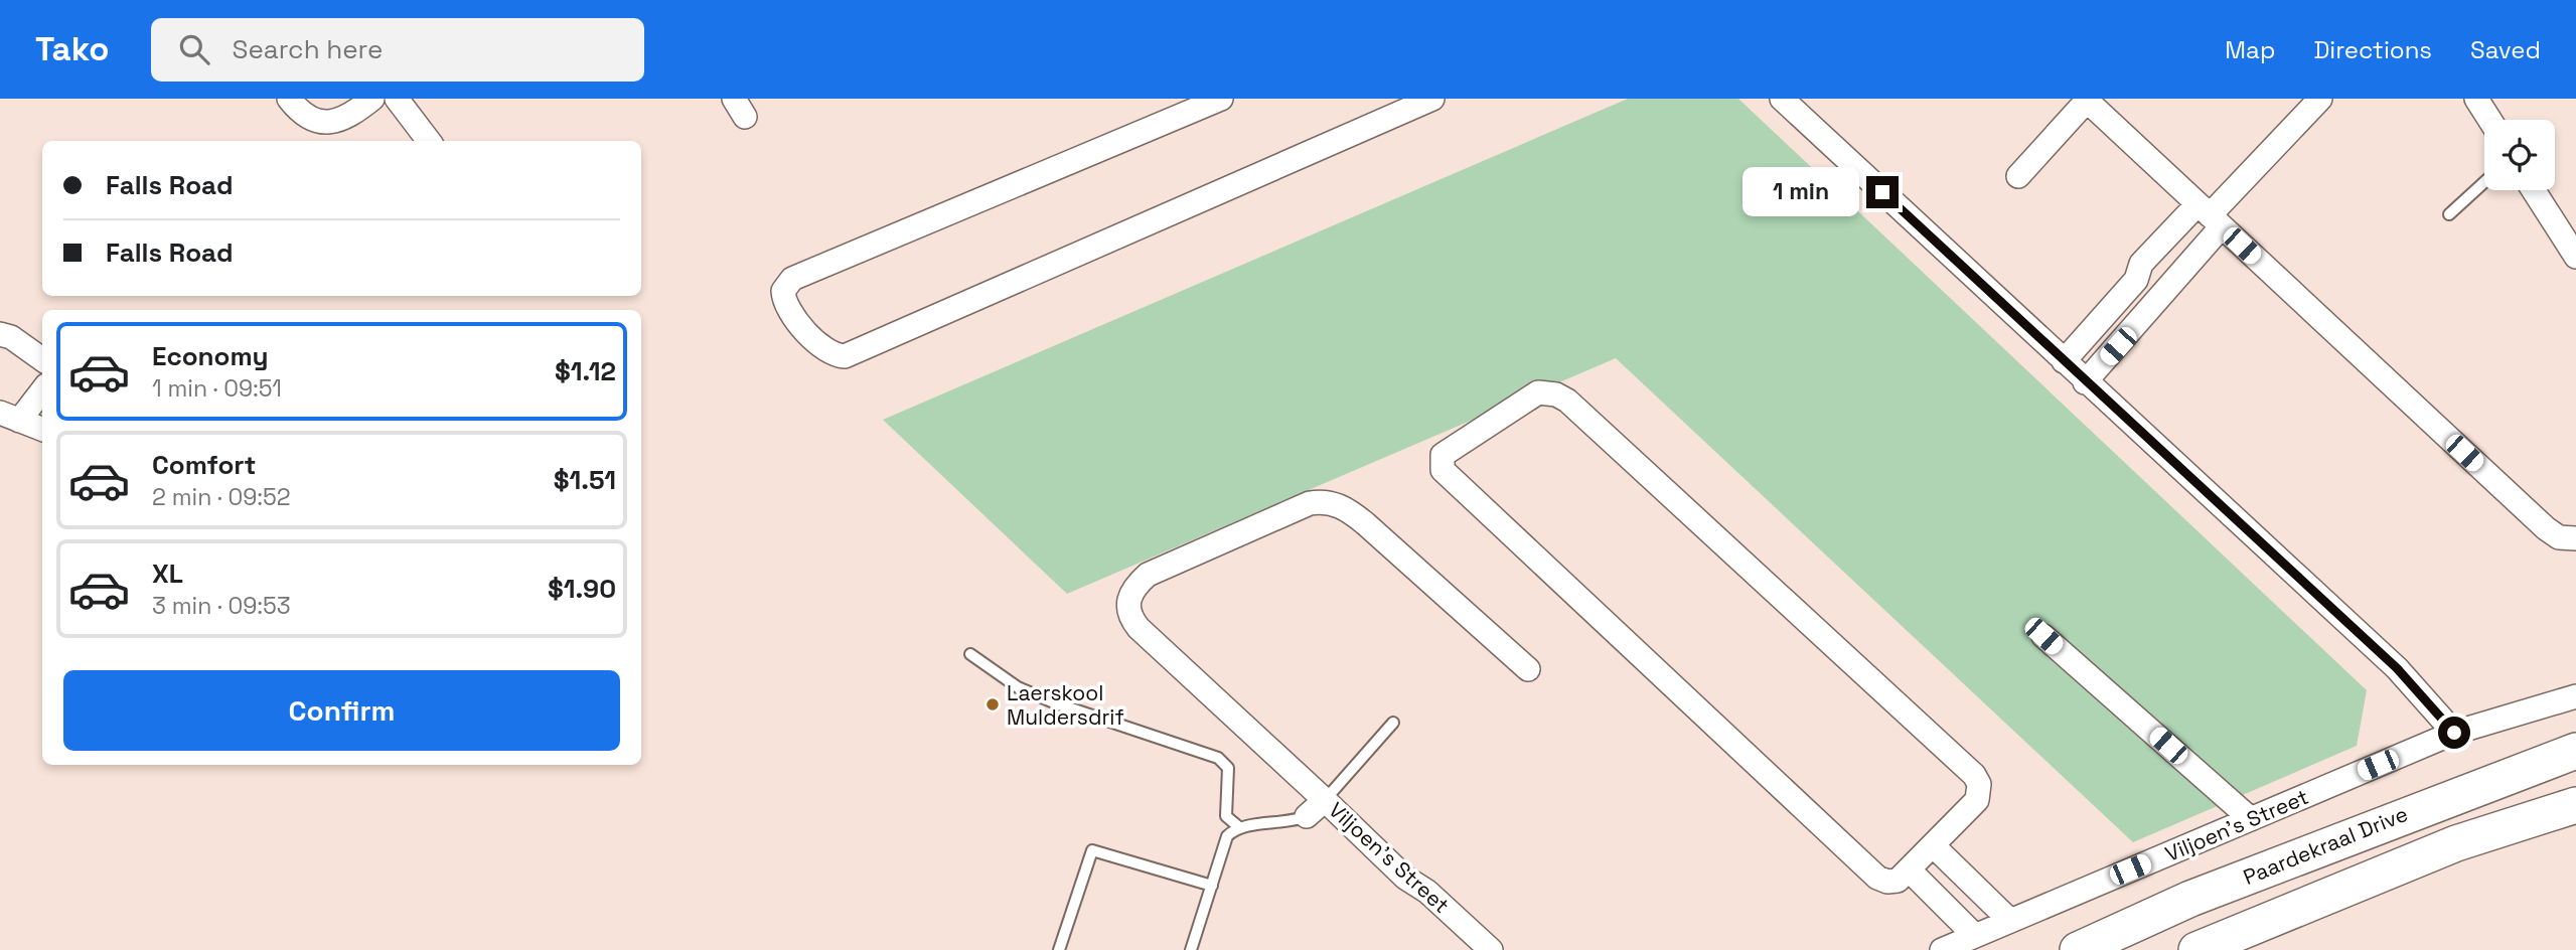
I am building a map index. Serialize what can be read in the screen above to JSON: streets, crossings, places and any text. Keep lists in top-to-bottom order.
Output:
{
  "streets": {
    "main road": ["Paardekraal Drive"],
    "street": ["Viljoen's Street"]
  },
  "places": ["Laerskool Muldersdrif"],
  "page": {
    "header": "Tako",
    "search": "Search here",
    "nav": ["Map", "Directions", "Saved"],
    "banner": ["Falls Road", "Falls Road"],
    "bubble": "1 min",
    "list": [
      {
        "name": "Economy",
        "note": "1 min · 09:51",
        "value": "$1.12"
      },
      {
        "name": "Comfort",
        "note": "2 min · 09:52",
        "value": "$1.51"
      },
      {
        "name": "XL",
        "note": "3 min · 09:53",
        "value": "$1.90"
      }
    ],
    "buttons": "Confirm"
  }
}
